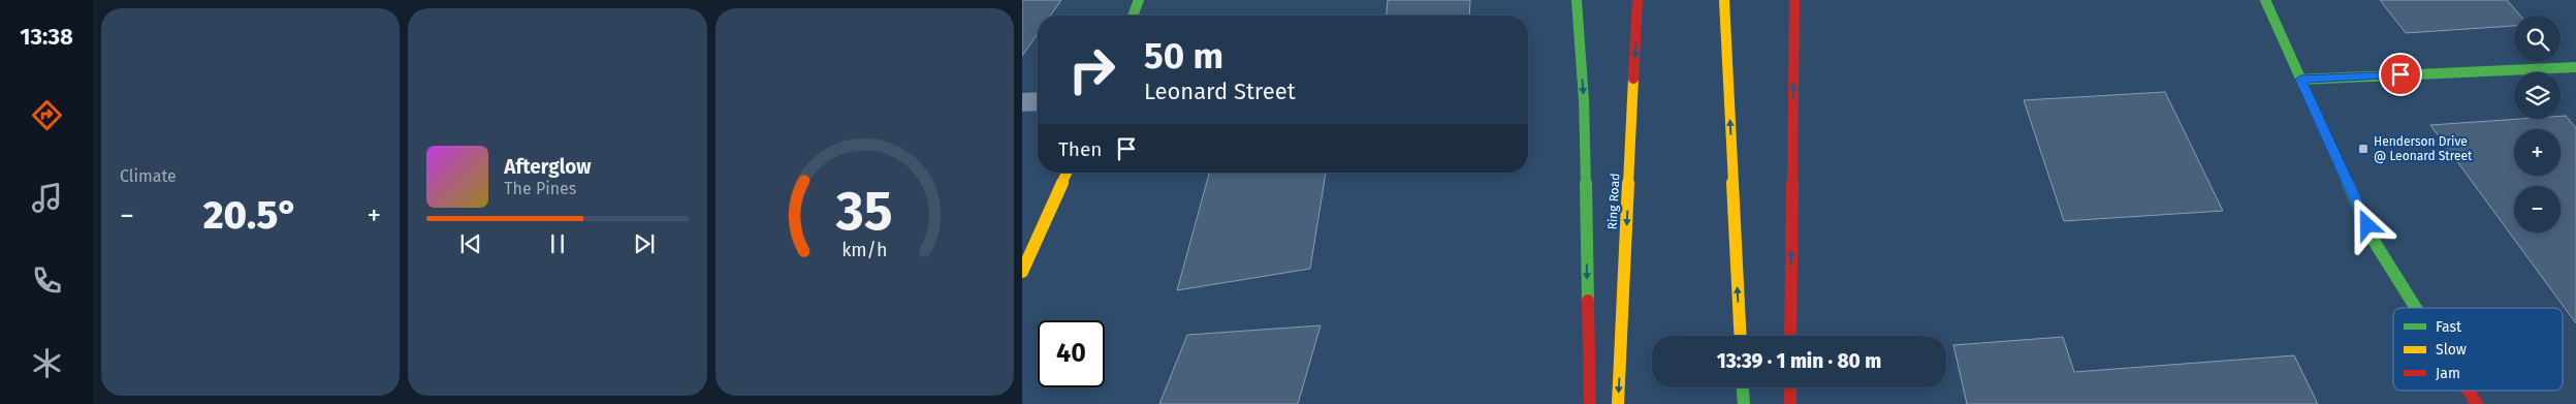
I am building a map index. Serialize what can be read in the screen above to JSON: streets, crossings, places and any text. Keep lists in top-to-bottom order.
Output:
{
  "streets": {
    "main road": ["Ring Road"]
  },
  "places": {
    "transit": ["Henderson Drive @ Leonard Street"]
  },
  "legend": ["Fast", "Slow", "Jam"],
  "page": {
    "tabs": "13:38",
    "tile": "Climate",
    "map_buttons": ["+", "−"],
    "turn": ["50 m", "Leonard Street"],
    "then": "Then",
    "song": ["Afterglow", "The Pines"],
    "heat": ["−", "20.5°", "+"],
    "limit": "40",
    "trip": "13:39 · 1 min · 80 m",
    "gauge": ["35", "km/h"]
  }
}
